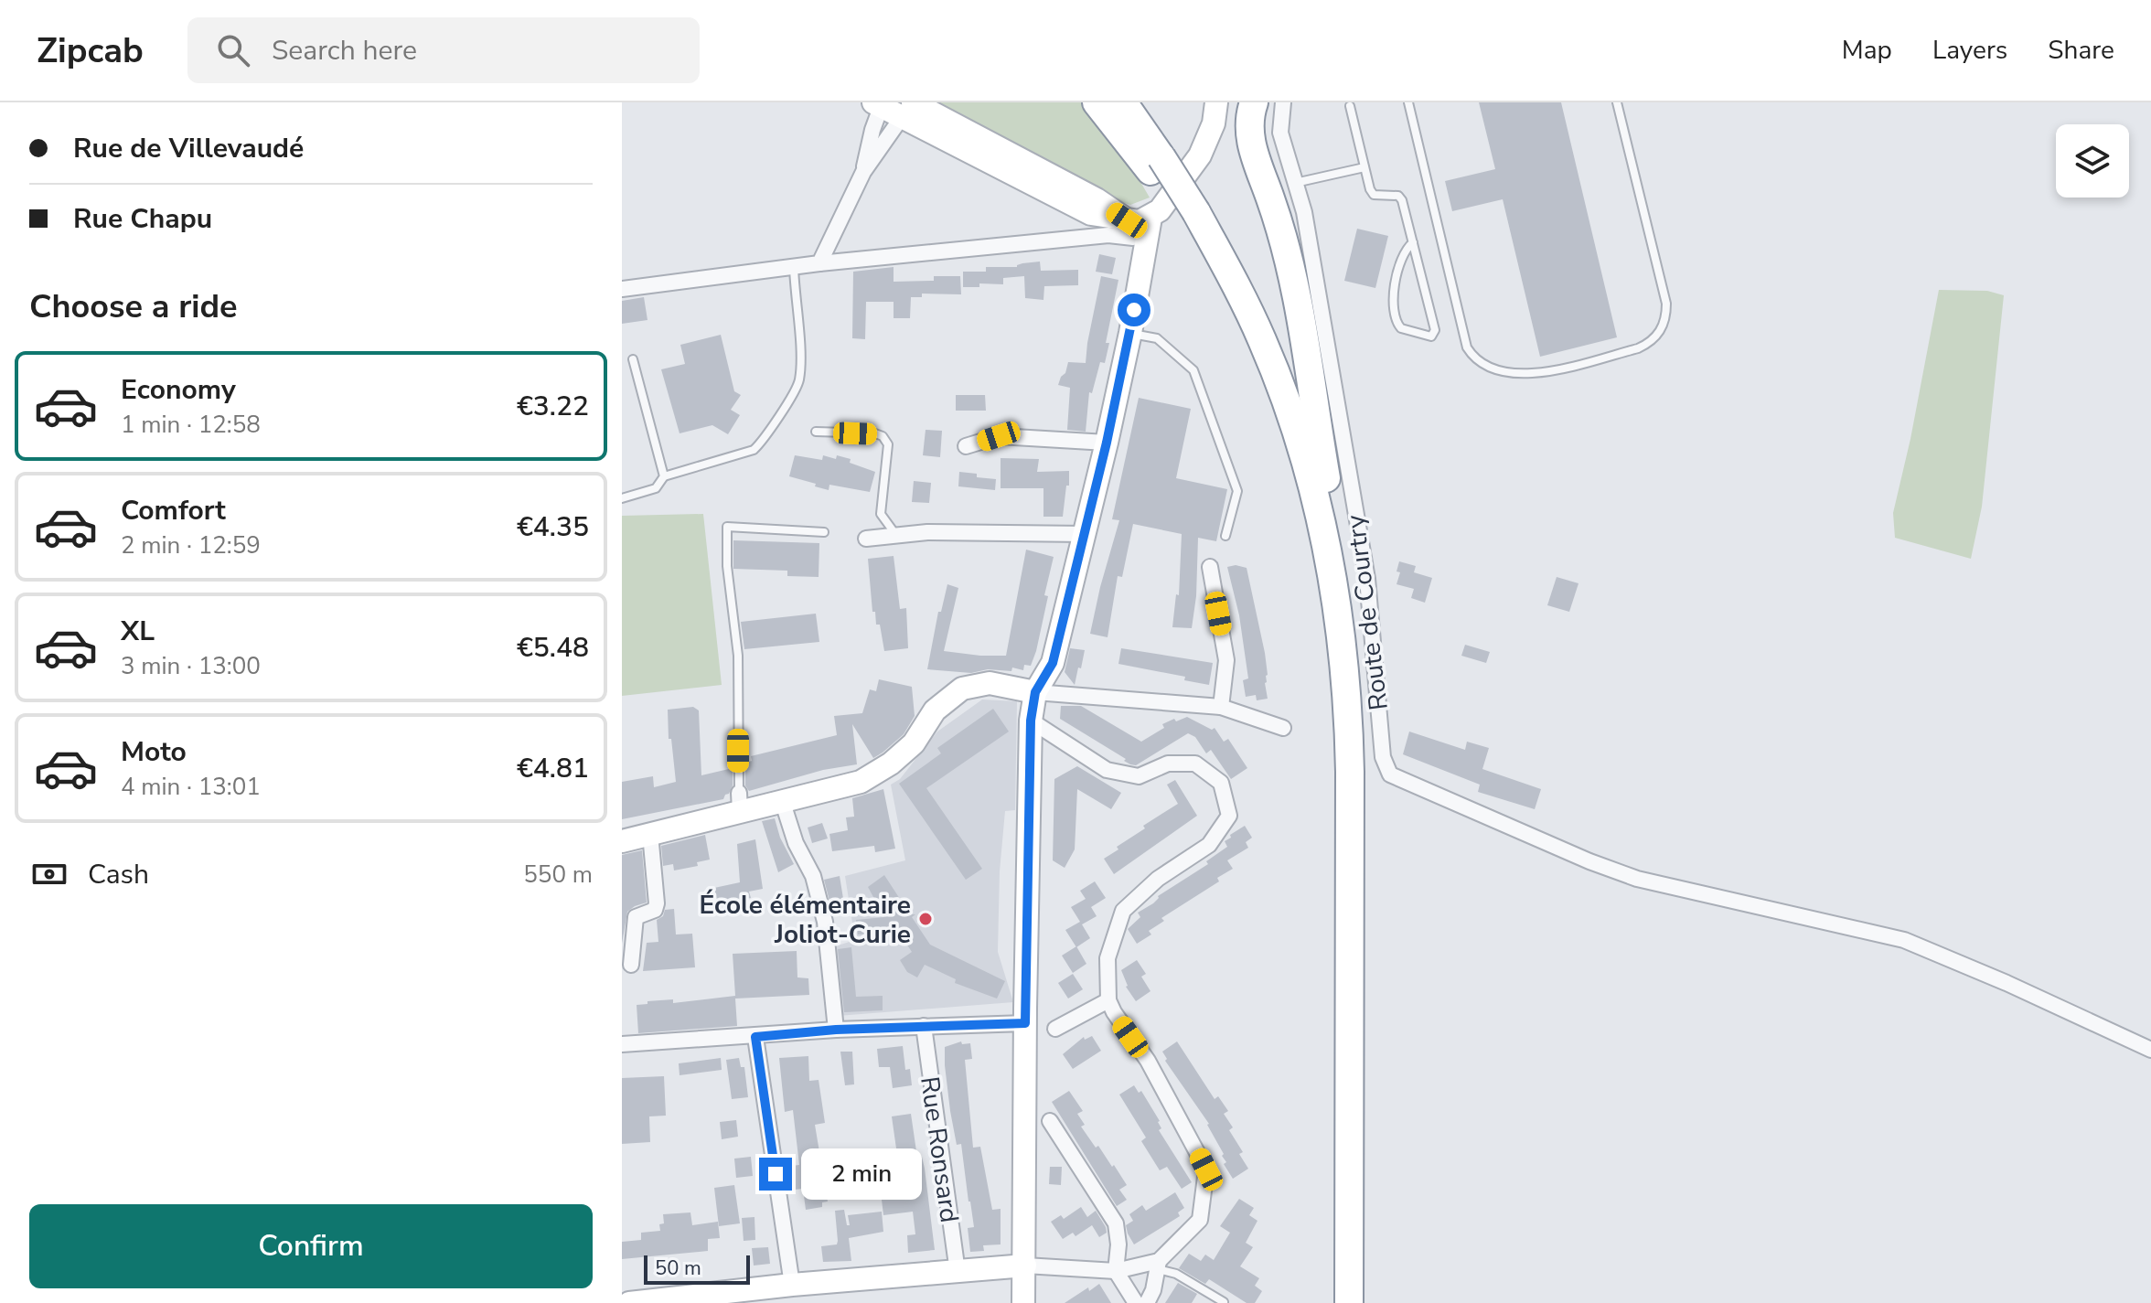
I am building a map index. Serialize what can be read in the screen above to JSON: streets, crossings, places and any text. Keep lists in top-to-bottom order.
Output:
{
  "streets": {
    "street": ["Route de Courtry", "Rue Ronsard"]
  },
  "places": ["École élémentaire Joliot-Curie"],
  "scale_bar": "50 m",
  "page": {
    "header": "Zipcab",
    "search": "Search here",
    "nav": ["Map", "Layers", "Share"],
    "banner": ["Rue de Villevaudé", "Rue Chapu"],
    "heading": "Choose a ride",
    "list": [
      {
        "name": "Economy",
        "note": "1 min · 12:58",
        "value": "€3.22"
      },
      {
        "name": "Comfort",
        "note": "2 min · 12:59",
        "value": "€4.35"
      },
      {
        "name": "XL",
        "note": "3 min · 13:00",
        "value": "€5.48"
      },
      {
        "name": "Moto",
        "note": "4 min · 13:01",
        "value": "€4.81"
      }
    ],
    "pay": ["Cash", "550 m"],
    "bubble": "2 min",
    "buttons": "Confirm",
    "scale": "50 m"
  }
}
